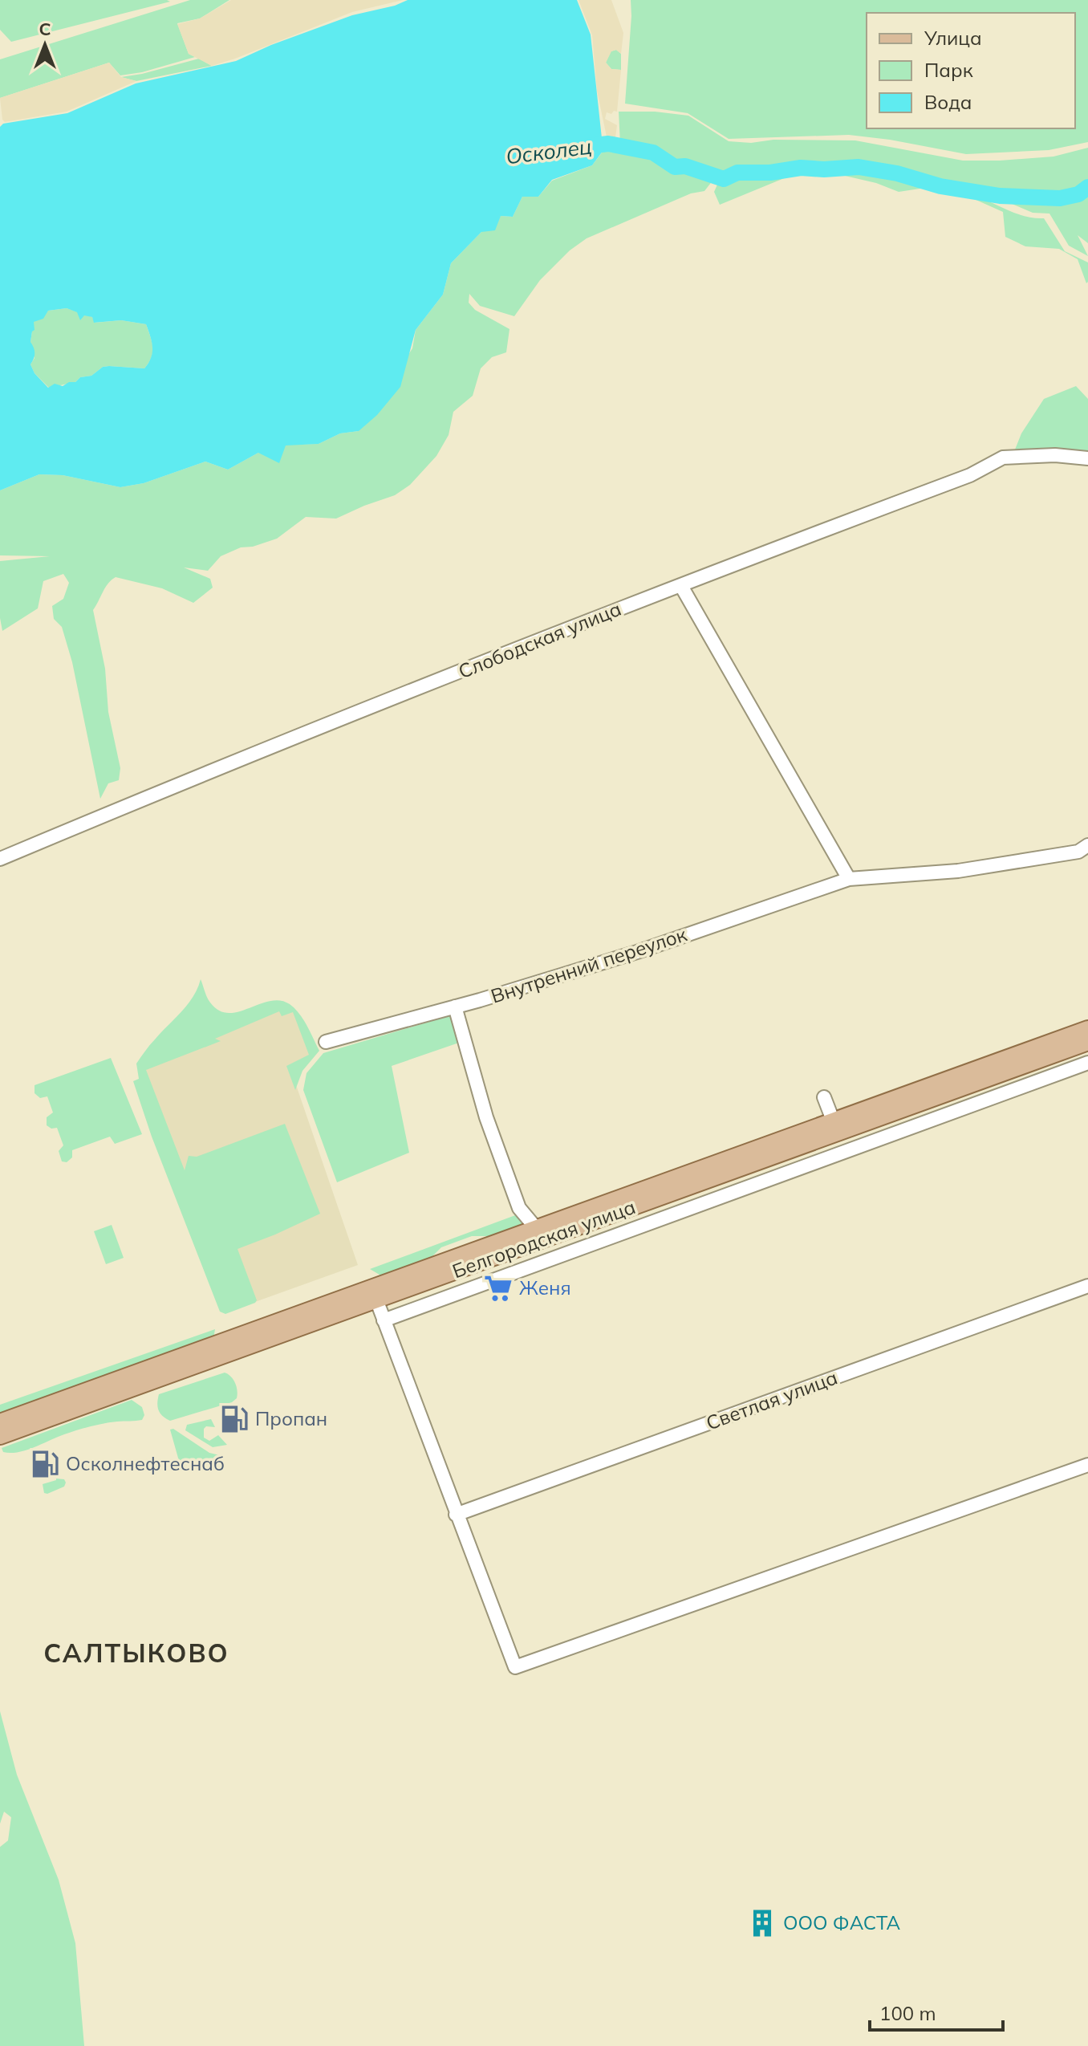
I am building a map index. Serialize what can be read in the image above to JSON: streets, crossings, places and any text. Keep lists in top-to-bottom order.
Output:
{
  "streets": {
    "main road": ["Белгородская улица"],
    "street": ["Слободская улица", "Внутренний переулок", "Светлая улица"]
  },
  "districts": ["САЛТЫКОВО"],
  "water": ["Осколец"],
  "places": {
    "supermarket": ["Женя"],
    "fuel station": ["Пропан", "Осколнефтеснаб"],
    "building": ["ООО ФАСТА"]
  },
  "legend": ["Улица", "Парк", "Вода"],
  "scale_bar": "100 m",
  "north": "top"
}
